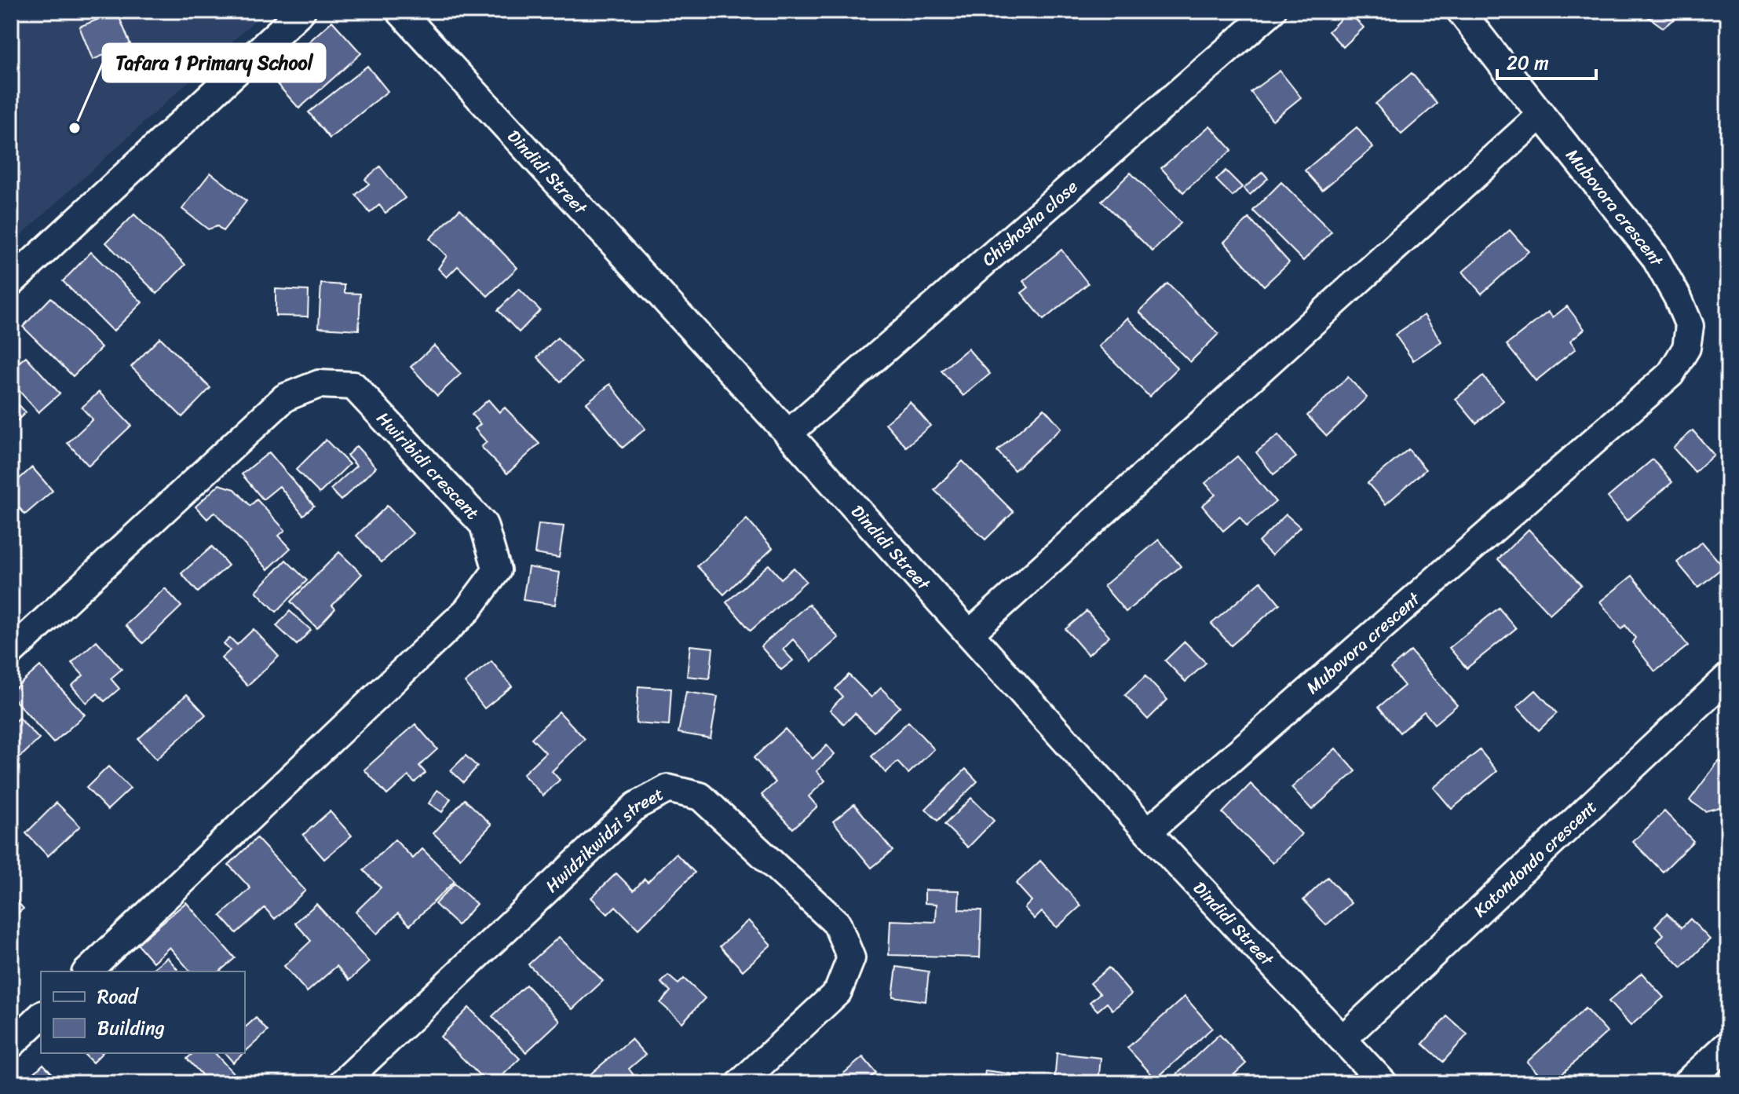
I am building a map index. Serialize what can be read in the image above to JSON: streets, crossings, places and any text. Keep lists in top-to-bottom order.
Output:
{
  "streets": {
    "street": [
      "Dindidi Street",
      "Mubovora crescent",
      "Chishosha close",
      "Hwiribidi crescent",
      "Hwidzikwidzi street",
      "Katondondo crescent"
    ]
  },
  "crossings": [
    ["Dindidi Street", "Mubovora crescent"],
    ["Dindidi Street", "Chishosha close"],
    ["Dindidi Street", "Katondondo crescent"]
  ],
  "places": ["Tafara 1 Primary School"],
  "legend": ["Road", "Building"],
  "scale_bar": "20 m"
}
